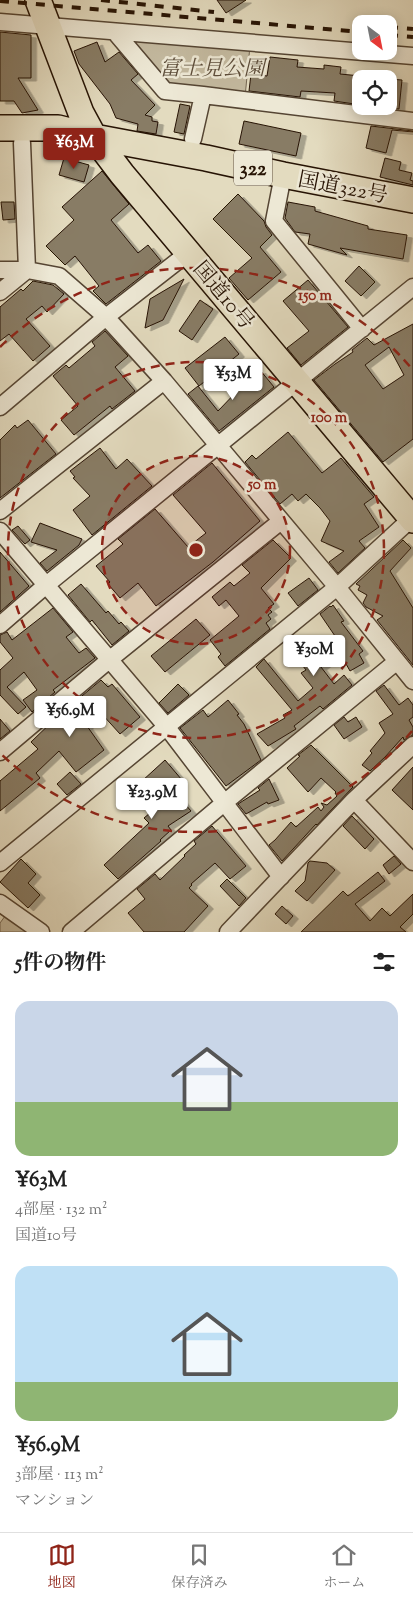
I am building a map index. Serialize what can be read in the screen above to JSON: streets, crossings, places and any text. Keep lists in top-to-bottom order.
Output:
{
  "streets": {
    "highway": ["322", "国道322号", "国道10号"]
  },
  "crossings": [
    ["国道322号", "国道10号"]
  ],
  "parks": ["富士見公園"],
  "north": "bottom right",
  "page": {
    "price": [
      "¥63M",
      "¥53M",
      "¥30M",
      "¥56.9M",
      "¥23.9M"
    ],
    "heading": "5件の物件",
    "list": [
      {
        "name": "¥63M",
        "note": "4部屋 · 132 m² · 国道10号"
      },
      {
        "name": "¥56.9M",
        "note": "3部屋 · 113 m² · マンション"
      }
    ],
    "tabs": ["地図", "保存済み", "ホーム"]
  },
  "rings": ["150 m", "100 m", "50 m"]
}
